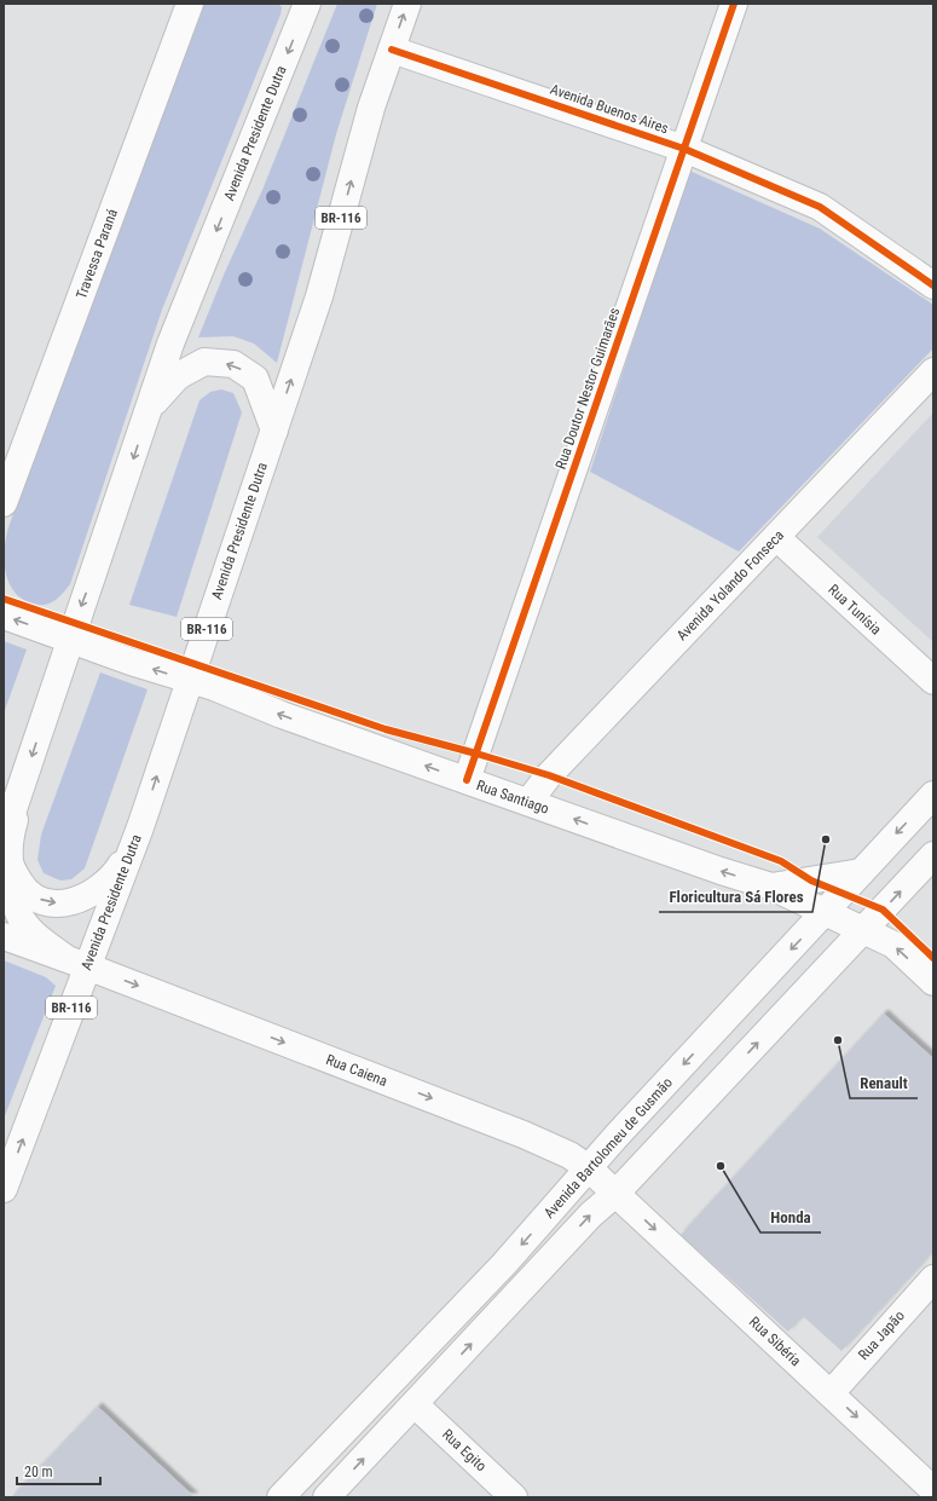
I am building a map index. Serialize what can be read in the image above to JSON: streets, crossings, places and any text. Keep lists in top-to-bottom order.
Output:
{
  "streets": {
    "main road": [
      "Avenida Buenos Aires",
      "Avenida Presidente Dutra",
      "BR-116",
      "Travessa Paraná",
      "Rua Doutor Nestor Guimarães",
      "Avenida Yolando Fonseca",
      "Rua Tunísia",
      "Rua Santiago",
      "Rua Caiena",
      "Avenida Bartolomeu de Gusmão",
      "Rua Japão",
      "Rua Sibéria",
      "Rua Egito"
    ]
  },
  "crossings": [
    ["Avenida Buenos Aires", "Avenida Presidente Dutra"],
    ["Avenida Buenos Aires", "Rua Doutor Nestor Guimarães"],
    ["Avenida Presidente Dutra", "Rua Santiago"],
    ["Avenida Presidente Dutra", "Rua Caiena"],
    ["Rua Doutor Nestor Guimarães", "Rua Santiago"],
    ["Avenida Yolando Fonseca", "Rua Tunísia"],
    ["Avenida Yolando Fonseca", "Rua Santiago"],
    ["Rua Santiago", "Avenida Bartolomeu de Gusmão"],
    ["Rua Caiena", "Avenida Bartolomeu de Gusmão"],
    ["Rua Caiena", "Rua Sibéria"],
    ["Rua Japão", "Rua Sibéria"]
  ],
  "one_way": ["Rua Santiago", "Rua Caiena", "Rua Sibéria"],
  "places": ["Floricultura Sá Flores", "Renault", "Honda"],
  "scale_bar": "20 m"
}
